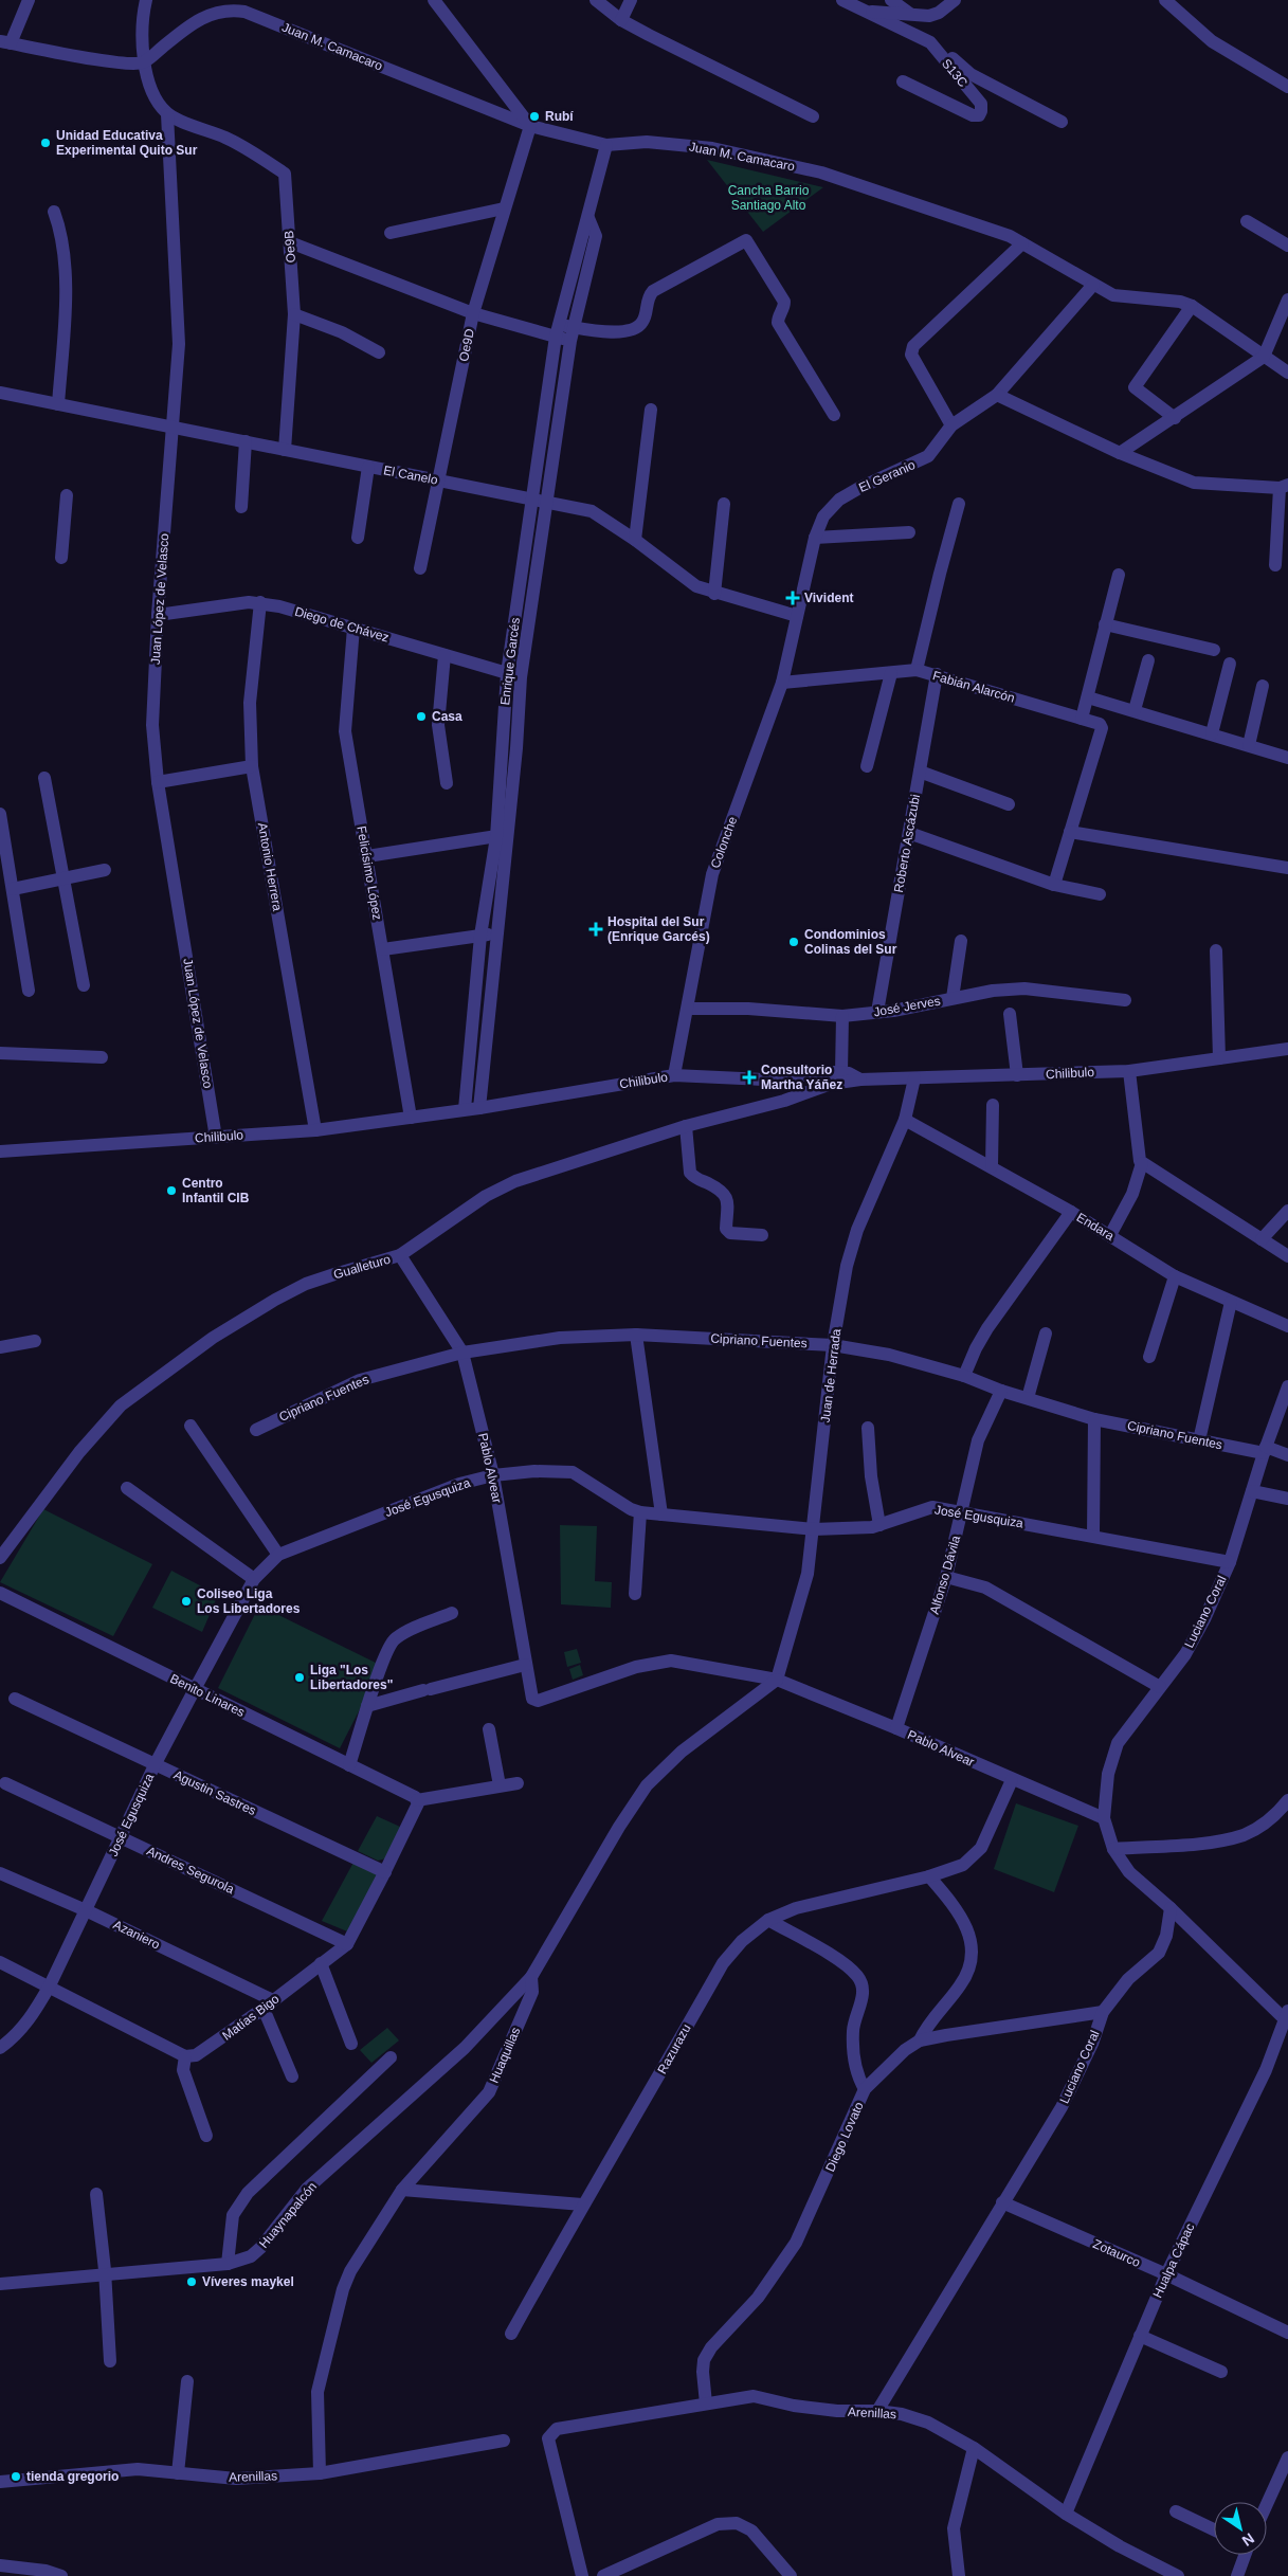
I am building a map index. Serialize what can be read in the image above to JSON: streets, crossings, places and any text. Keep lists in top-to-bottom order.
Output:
{
  "streets": {
    "street": [
      "Juan M. Camacaro",
      "S13C",
      "Oe9B",
      "Oe9D",
      "El Canelo",
      "El Geranio",
      "Juan López de Velasco",
      "Diego de Chávez",
      "Enrique Garcés",
      "Fabián Alarcón",
      "Colonche",
      "Roberto Ascázubi",
      "Antonio Herrera",
      "Felicísimo López",
      "José Jerves",
      "Chilibulo",
      "Endara",
      "Gualleturo",
      "Cipriano Fuentes",
      "Juan de Herrada",
      "Pablo Alvear",
      "José Egusquiza",
      "Alfonso Dávila",
      "Luciano Coral",
      "Benito Linares",
      "Agustin Sastres",
      "Andres Segurola",
      "Azaniero",
      "Matías Bigo",
      "Razurazu",
      "Huaquillas",
      "Diego Lovato",
      "Huaynapalcón",
      "Zotaurco",
      "Hualpa Cápac",
      "Arenillas"
    ]
  },
  "crossings": [
    ["Juan M. Camacaro", "Oe9D"],
    ["Juan M. Camacaro", "El Geranio"],
    ["Juan M. Camacaro", "Enrique Garcés"],
    ["Oe9B", "El Canelo"],
    ["Oe9B", "Juan López de Velasco"],
    ["Oe9D", "El Canelo"],
    ["El Canelo", "El Geranio"],
    ["El Canelo", "Juan López de Velasco"],
    ["El Canelo", "Enrique Garcés"],
    ["El Canelo", "Colonche"],
    ["El Geranio", "Colonche"],
    ["Juan López de Velasco", "Diego de Chávez"],
    ["Juan López de Velasco", "Chilibulo"],
    ["Diego de Chávez", "Enrique Garcés"],
    ["Diego de Chávez", "Antonio Herrera"],
    ["Diego de Chávez", "Felicísimo López"],
    ["Enrique Garcés", "Chilibulo"],
    ["Fabián Alarcón", "Colonche"],
    ["Fabián Alarcón", "Roberto Ascázubi"],
    ["Colonche", "José Jerves"],
    ["Colonche", "Chilibulo"],
    ["Roberto Ascázubi", "José Jerves"],
    ["Antonio Herrera", "Chilibulo"],
    ["Felicísimo López", "Chilibulo"],
    ["Chilibulo", "Gualleturo"],
    ["Chilibulo", "Juan de Herrada"],
    ["Endara", "Juan de Herrada"],
    ["Gualleturo", "Pablo Alvear"],
    ["Cipriano Fuentes", "Juan de Herrada"],
    ["Cipriano Fuentes", "Pablo Alvear"],
    ["Cipriano Fuentes", "Alfonso Dávila"],
    ["Cipriano Fuentes", "Luciano Coral"],
    ["Juan de Herrada", "Pablo Alvear"],
    ["Juan de Herrada", "José Egusquiza"],
    ["Juan de Herrada", "Huaquillas"],
    ["Pablo Alvear", "José Egusquiza"],
    ["Pablo Alvear", "Alfonso Dávila"],
    ["Pablo Alvear", "Luciano Coral"],
    ["Pablo Alvear", "Razurazu"],
    ["Pablo Alvear", "Huaquillas"],
    ["José Egusquiza", "Alfonso Dávila"],
    ["José Egusquiza", "Luciano Coral"],
    ["José Egusquiza", "Benito Linares"],
    ["José Egusquiza", "Agustin Sastres"],
    ["José Egusquiza", "Andres Segurola"],
    ["José Egusquiza", "Azaniero"],
    ["Luciano Coral", "Diego Lovato"],
    ["Luciano Coral", "Zotaurco"],
    ["Luciano Coral", "Arenillas"],
    ["Benito Linares", "Matías Bigo"],
    ["Agustin Sastres", "Matías Bigo"],
    ["Andres Segurola", "Matías Bigo"],
    ["Azaniero", "Matías Bigo"],
    ["Huaquillas", "Huaynapalcón"],
    ["Huaquillas", "Arenillas"],
    ["Diego Lovato", "Arenillas"],
    ["Zotaurco", "Hualpa Cápac"],
    ["Hualpa Cápac", "Arenillas"]
  ],
  "parks": ["Cancha Barrio Santiago Alto"],
  "places": {
    "other": [
      "Rubí",
      "Unidad Educativa Experimental Quito Sur",
      "Casa",
      "Condominios Colinas del Sur",
      "Centro Infantil CIB",
      "Coliseo Liga Los Libertadores",
      "Liga \"Los Libertadores\"",
      "Víveres maykel",
      "tienda gregorio"
    ],
    "health": ["Vivident", "Hospital del Sur (Enrique Garcés)", "Consultorio Martha Yáñez"]
  },
  "north": "bottom right"
}
